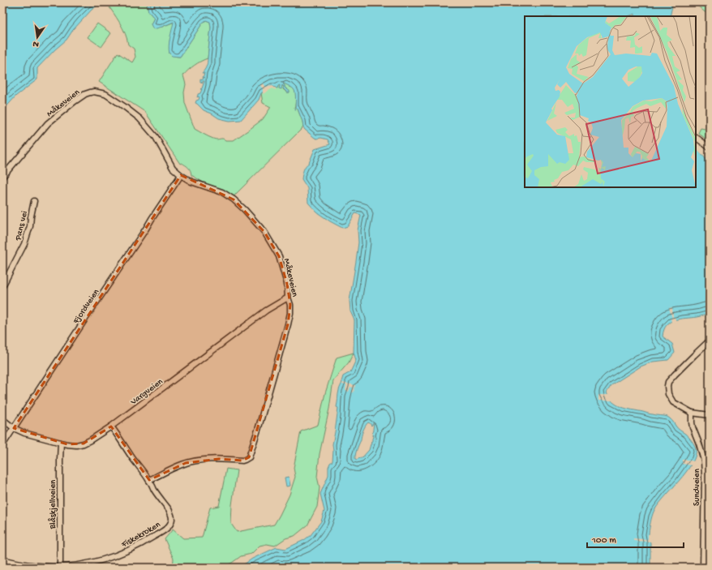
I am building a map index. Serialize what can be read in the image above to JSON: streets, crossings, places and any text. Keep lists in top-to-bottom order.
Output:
{
  "streets": {
    "street": [
      "Måkeveien",
      "Pans vei",
      "Fjordveien",
      "Vargveien",
      "Sundveien",
      "Blåskjellveien",
      "Fiskekroken"
    ]
  },
  "crossings": [
    ["Måkeveien", "Fjordveien"],
    ["Måkeveien", "Vargveien"],
    ["Måkeveien", "Fiskekroken"],
    ["Fjordveien", "Vargveien"],
    ["Vargveien", "Blåskjellveien"],
    ["Vargveien", "Fiskekroken"],
    ["Blåskjellveien", "Fiskekroken"]
  ],
  "scale_bar": "100 m",
  "north": "bottom"
}
